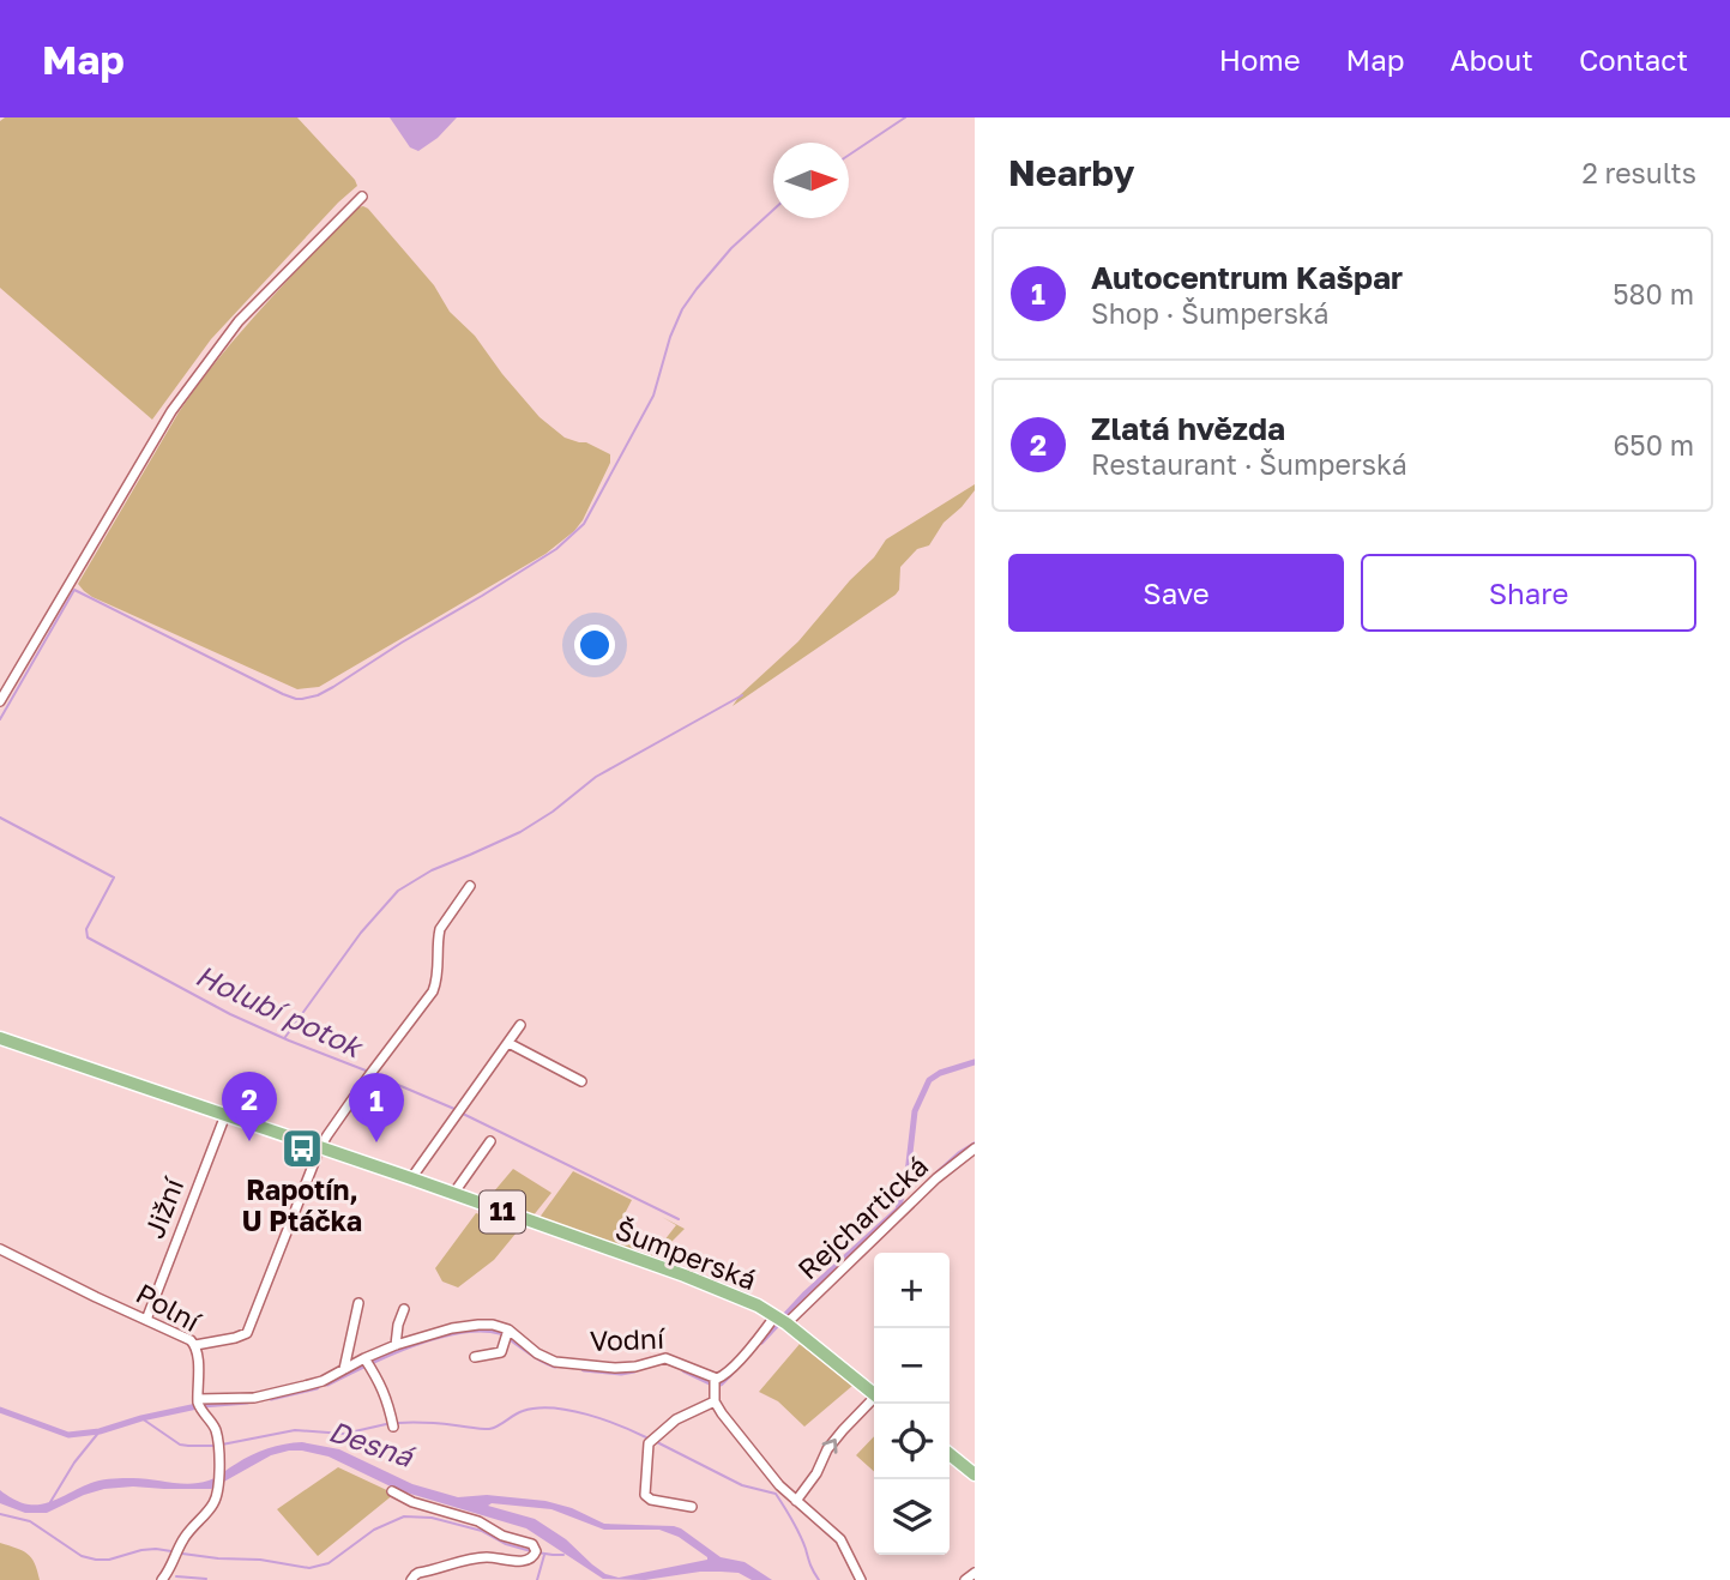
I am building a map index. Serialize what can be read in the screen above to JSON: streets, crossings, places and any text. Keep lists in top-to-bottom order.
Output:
{
  "streets": {
    "main road": ["11", "Šumperská"],
    "street": [
      "Jižní",
      "Rejchartická",
      "Polní",
      "Vodní"
    ]
  },
  "crossings": [
    ["Jižní", "11"],
    ["Jižní", "Šumperská"],
    ["Jižní", "Polní"],
    ["11", "Šumperská"],
    ["Rejchartická", "Šumperská"]
  ],
  "water": ["Holubí potok", "Desná"],
  "places": {
    "bus stop": ["Rapotín, U Ptáčka"]
  },
  "north": "right",
  "page": {
    "header": "Map",
    "nav": [
      "Home",
      "Map",
      "About",
      "Contact"
    ],
    "heading": ["Nearby", "2 results"],
    "list": [
      {
        "mark": "1",
        "name": "Autocentrum Kašpar",
        "note": "Shop · Šumperská",
        "value": "580 m"
      },
      {
        "mark": "2",
        "name": "Zlatá hvězda",
        "note": "Restaurant · Šumperská",
        "value": "650 m"
      }
    ],
    "buttons": ["Save", "Share"],
    "pins": ["2", "1"],
    "map_buttons": ["+", "−"]
  }
}
